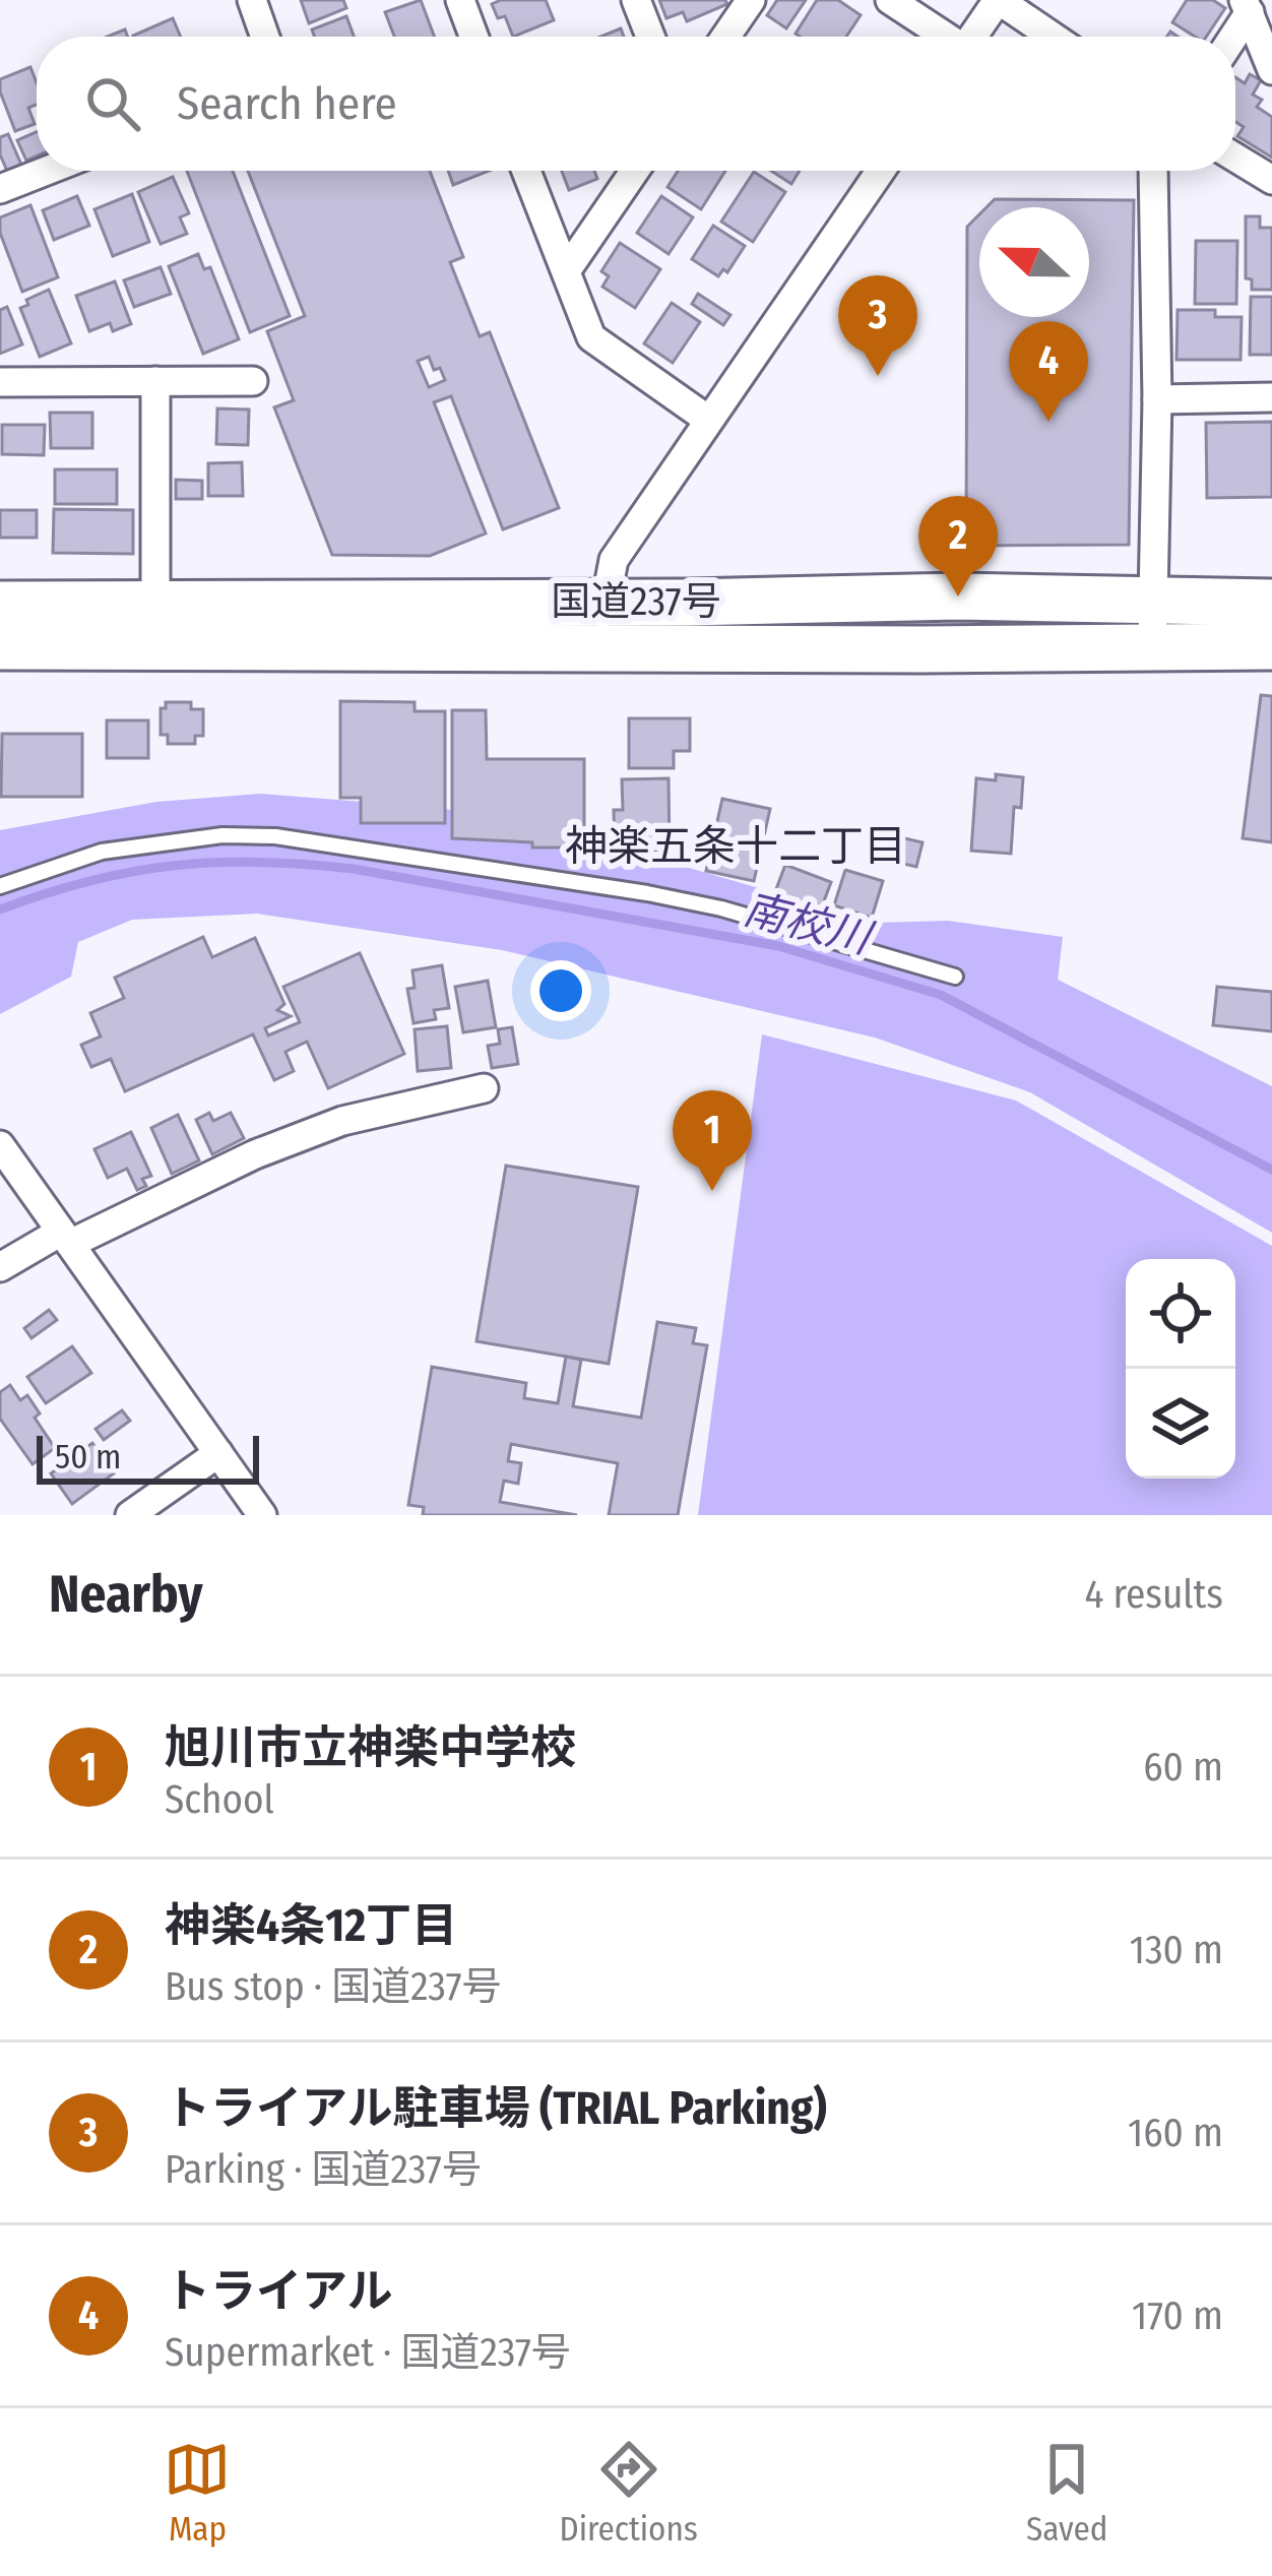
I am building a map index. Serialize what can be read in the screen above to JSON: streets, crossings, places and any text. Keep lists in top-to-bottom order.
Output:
{
  "streets": {
    "highway": ["国道237号"]
  },
  "districts": ["神楽五条十二丁目"],
  "water": ["南校川"],
  "scale_bar": "50 m",
  "north": "left",
  "page": {
    "search": "Search here",
    "pins": [
      "3",
      "4",
      "2",
      "1"
    ],
    "scale": "50 m",
    "heading": ["Nearby", "4 results"],
    "list": [
      {
        "mark": "1",
        "name": "旭川市立神楽中学校",
        "note": "School",
        "value": "60 m"
      },
      {
        "mark": "2",
        "name": "神楽4条12丁目",
        "note": "Bus stop · 国道237号",
        "value": "130 m"
      },
      {
        "mark": "3",
        "name": "トライアル駐車場 (TRIAL Parking)",
        "note": "Parking · 国道237号",
        "value": "160 m"
      },
      {
        "mark": "4",
        "name": "トライアル",
        "note": "Supermarket · 国道237号",
        "value": "170 m"
      }
    ],
    "nav": ["Map", "Directions", "Saved"]
  }
}
